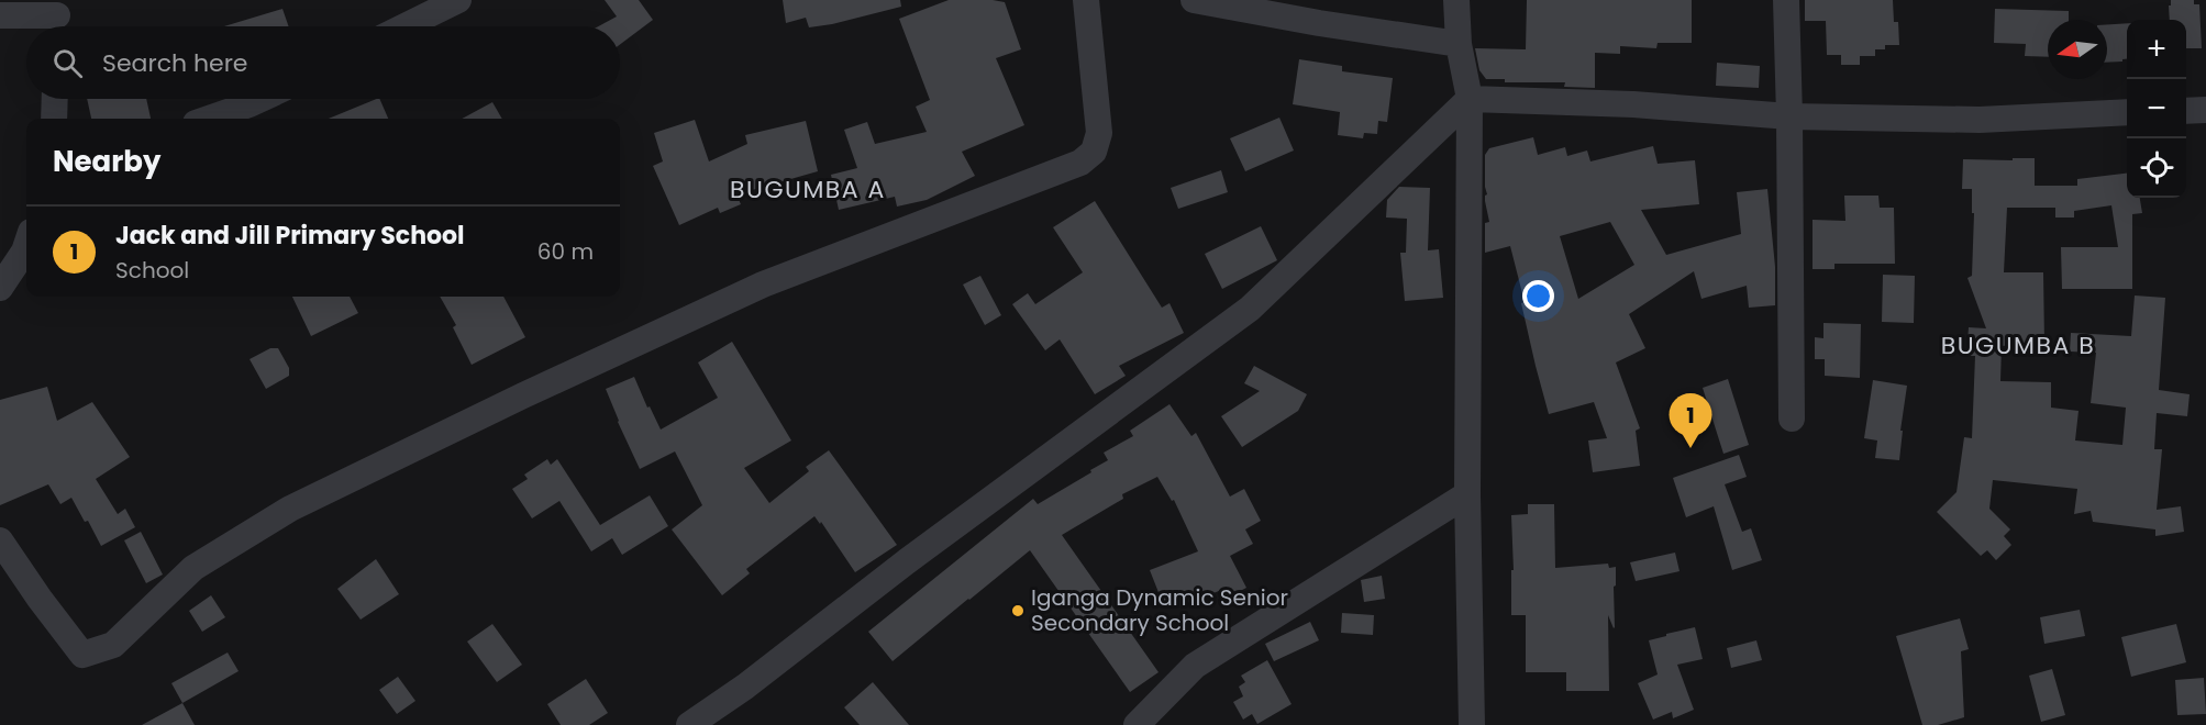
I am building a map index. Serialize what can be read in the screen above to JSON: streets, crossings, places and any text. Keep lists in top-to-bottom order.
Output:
{
  "districts": ["BUGUMBA A", "BUGUMBA B"],
  "places": ["Iganga Dynamic Senior Secondary School"],
  "north": "left",
  "page": {
    "map_buttons": ["+", "−"],
    "search": "Search here",
    "heading": "Nearby",
    "list": [
      {
        "mark": "1",
        "name": "Jack and Jill Primary School",
        "note": "School",
        "value": "60 m"
      }
    ],
    "pins": "1"
  }
}
